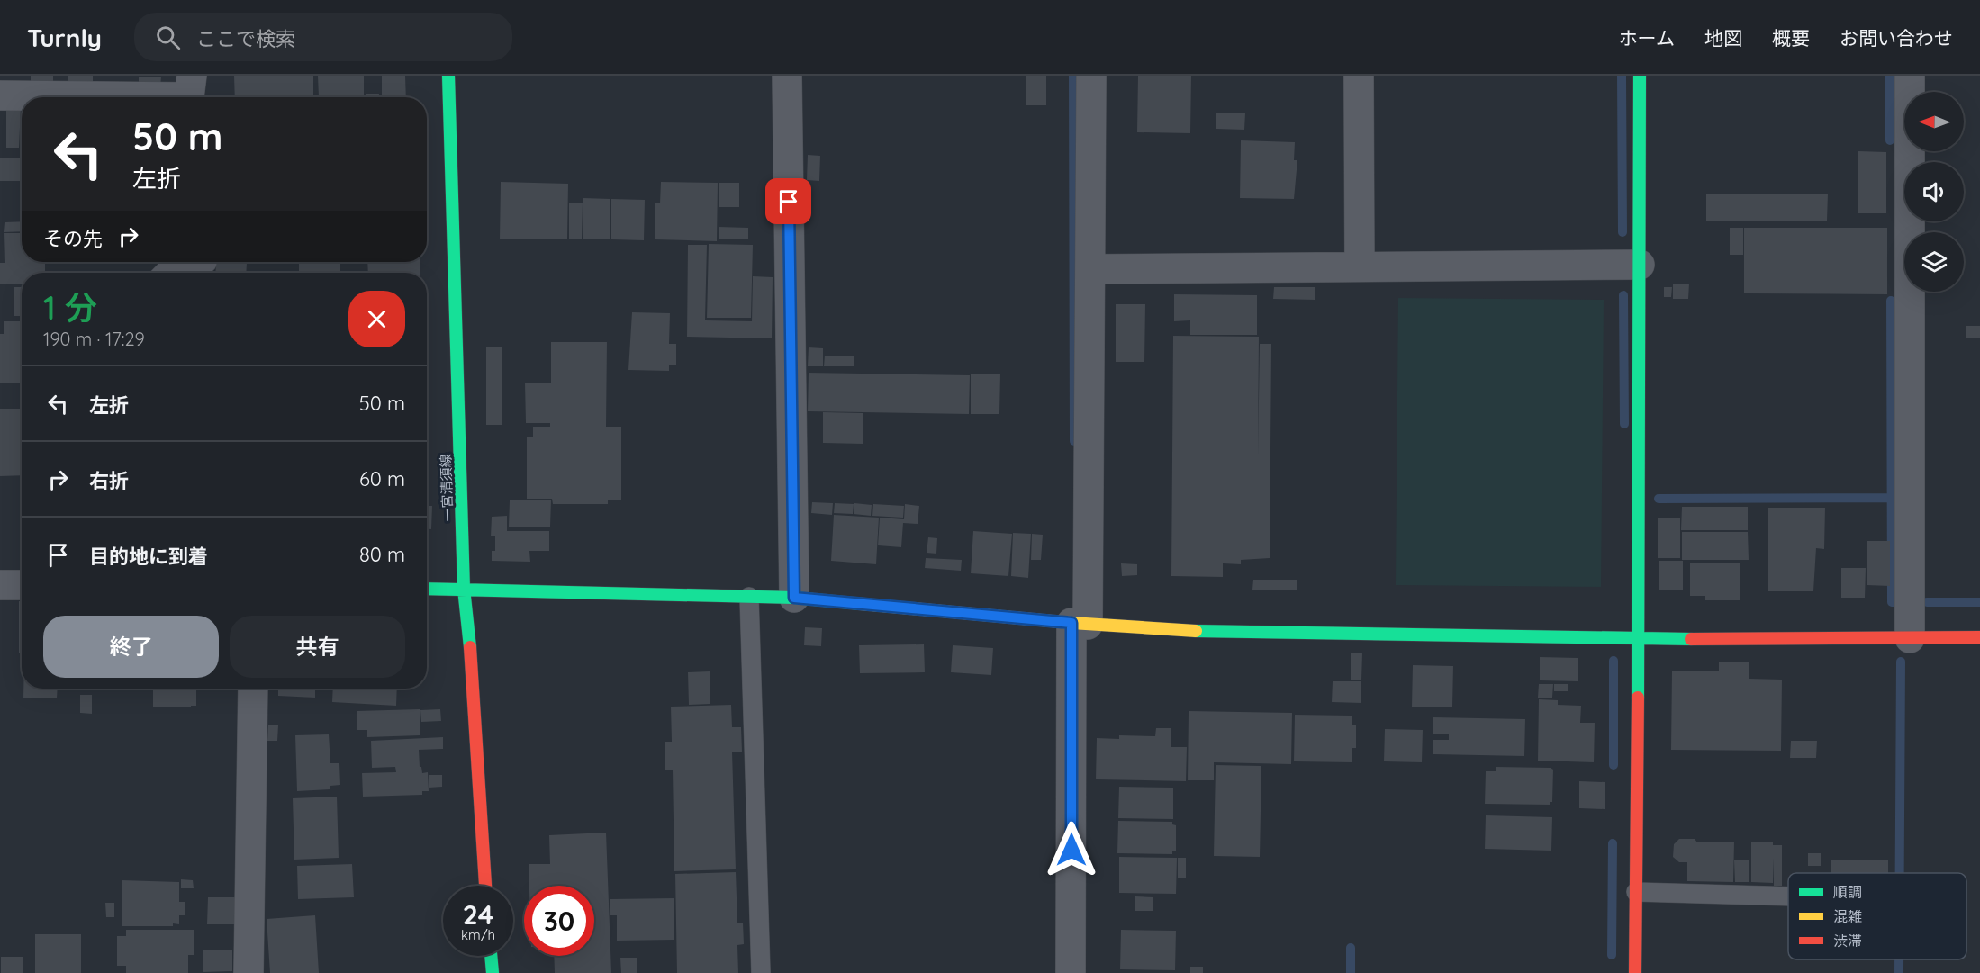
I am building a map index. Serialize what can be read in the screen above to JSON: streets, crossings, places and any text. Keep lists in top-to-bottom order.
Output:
{
  "streets": {
    "street": ["一宮清須線"]
  },
  "legend": ["順調", "混雑", "渋滞"],
  "north": "left",
  "page": {
    "header": "Turnly",
    "search": "ここで検索",
    "nav": [
      "ホーム",
      "地図",
      "概要",
      "お問い合わせ"
    ],
    "turn": ["50 m", "左折"],
    "then": "その先",
    "heading": ["1 分", "190 m · 17:29"],
    "list": [
      {
        "name": "左折",
        "value": "50 m"
      },
      {
        "name": "右折",
        "value": "60 m"
      },
      {
        "name": "目的地に到着",
        "value": "80 m"
      }
    ],
    "buttons": ["終了", "共有"],
    "speed": "24 km/h",
    "limit": "30"
  }
}
